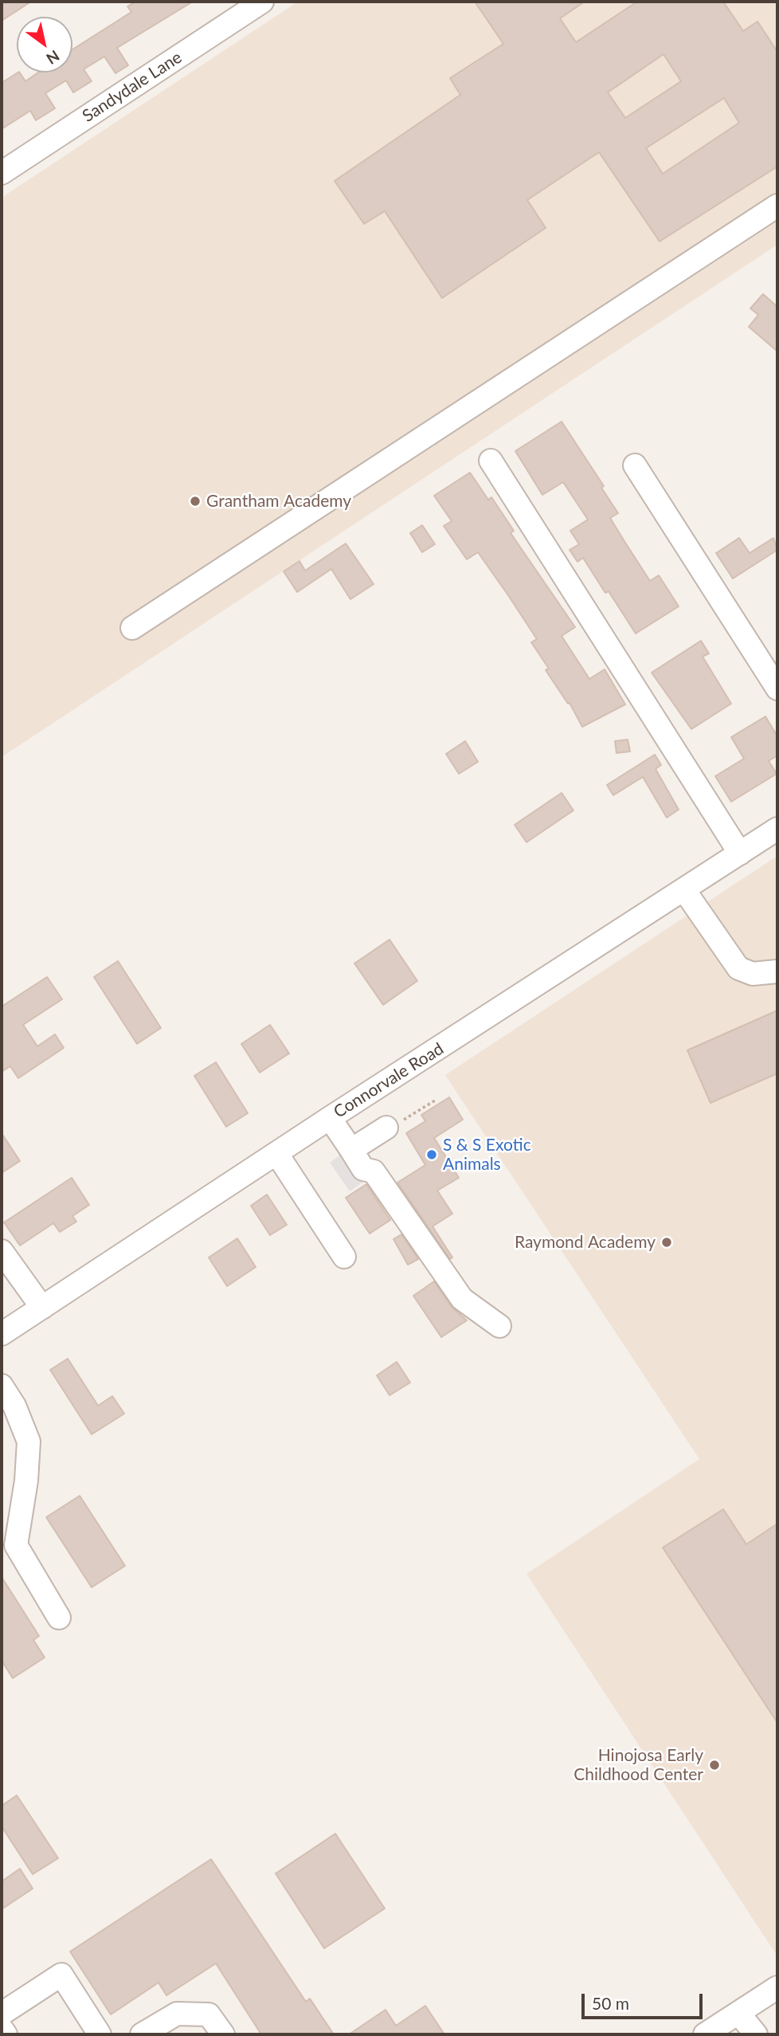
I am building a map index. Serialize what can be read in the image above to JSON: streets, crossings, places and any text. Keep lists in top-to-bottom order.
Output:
{
  "streets": {
    "street": ["Sandydale Lane", "Connorvale Road"]
  },
  "places": [
    "Grantham Academy",
    "S & S Exotic Animals",
    "Raymond Academy",
    "Hinojosa Early Childhood Center"
  ],
  "scale_bar": "50 m",
  "north": "bottom right"
}
